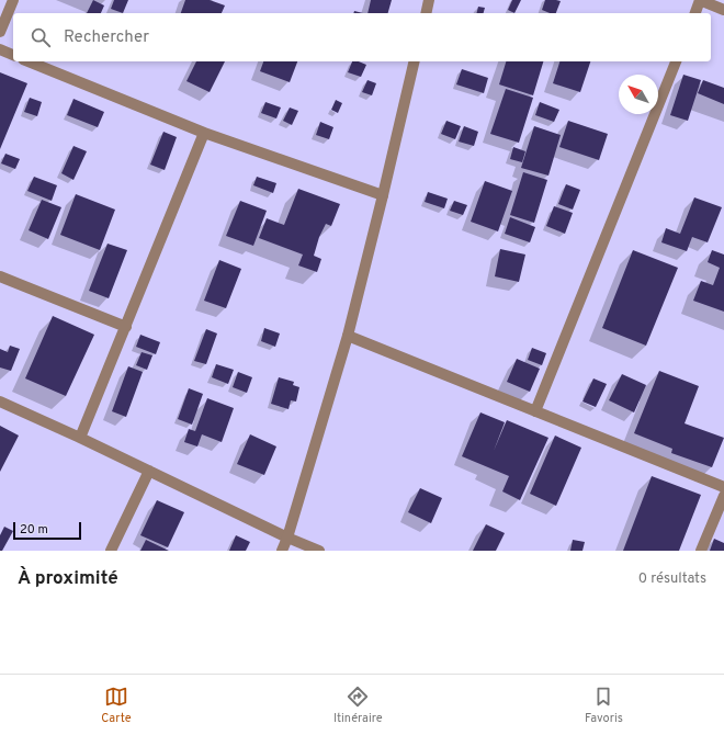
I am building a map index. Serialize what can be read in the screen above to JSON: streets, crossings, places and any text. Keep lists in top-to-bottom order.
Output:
{
  "scale_bar": "20 m",
  "north": "top left",
  "page": {
    "search": "Rechercher",
    "scale": "20 m",
    "heading": ["À proximité", "0 résultats"],
    "nav": ["Carte", "Itinéraire", "Favoris"]
  }
}
